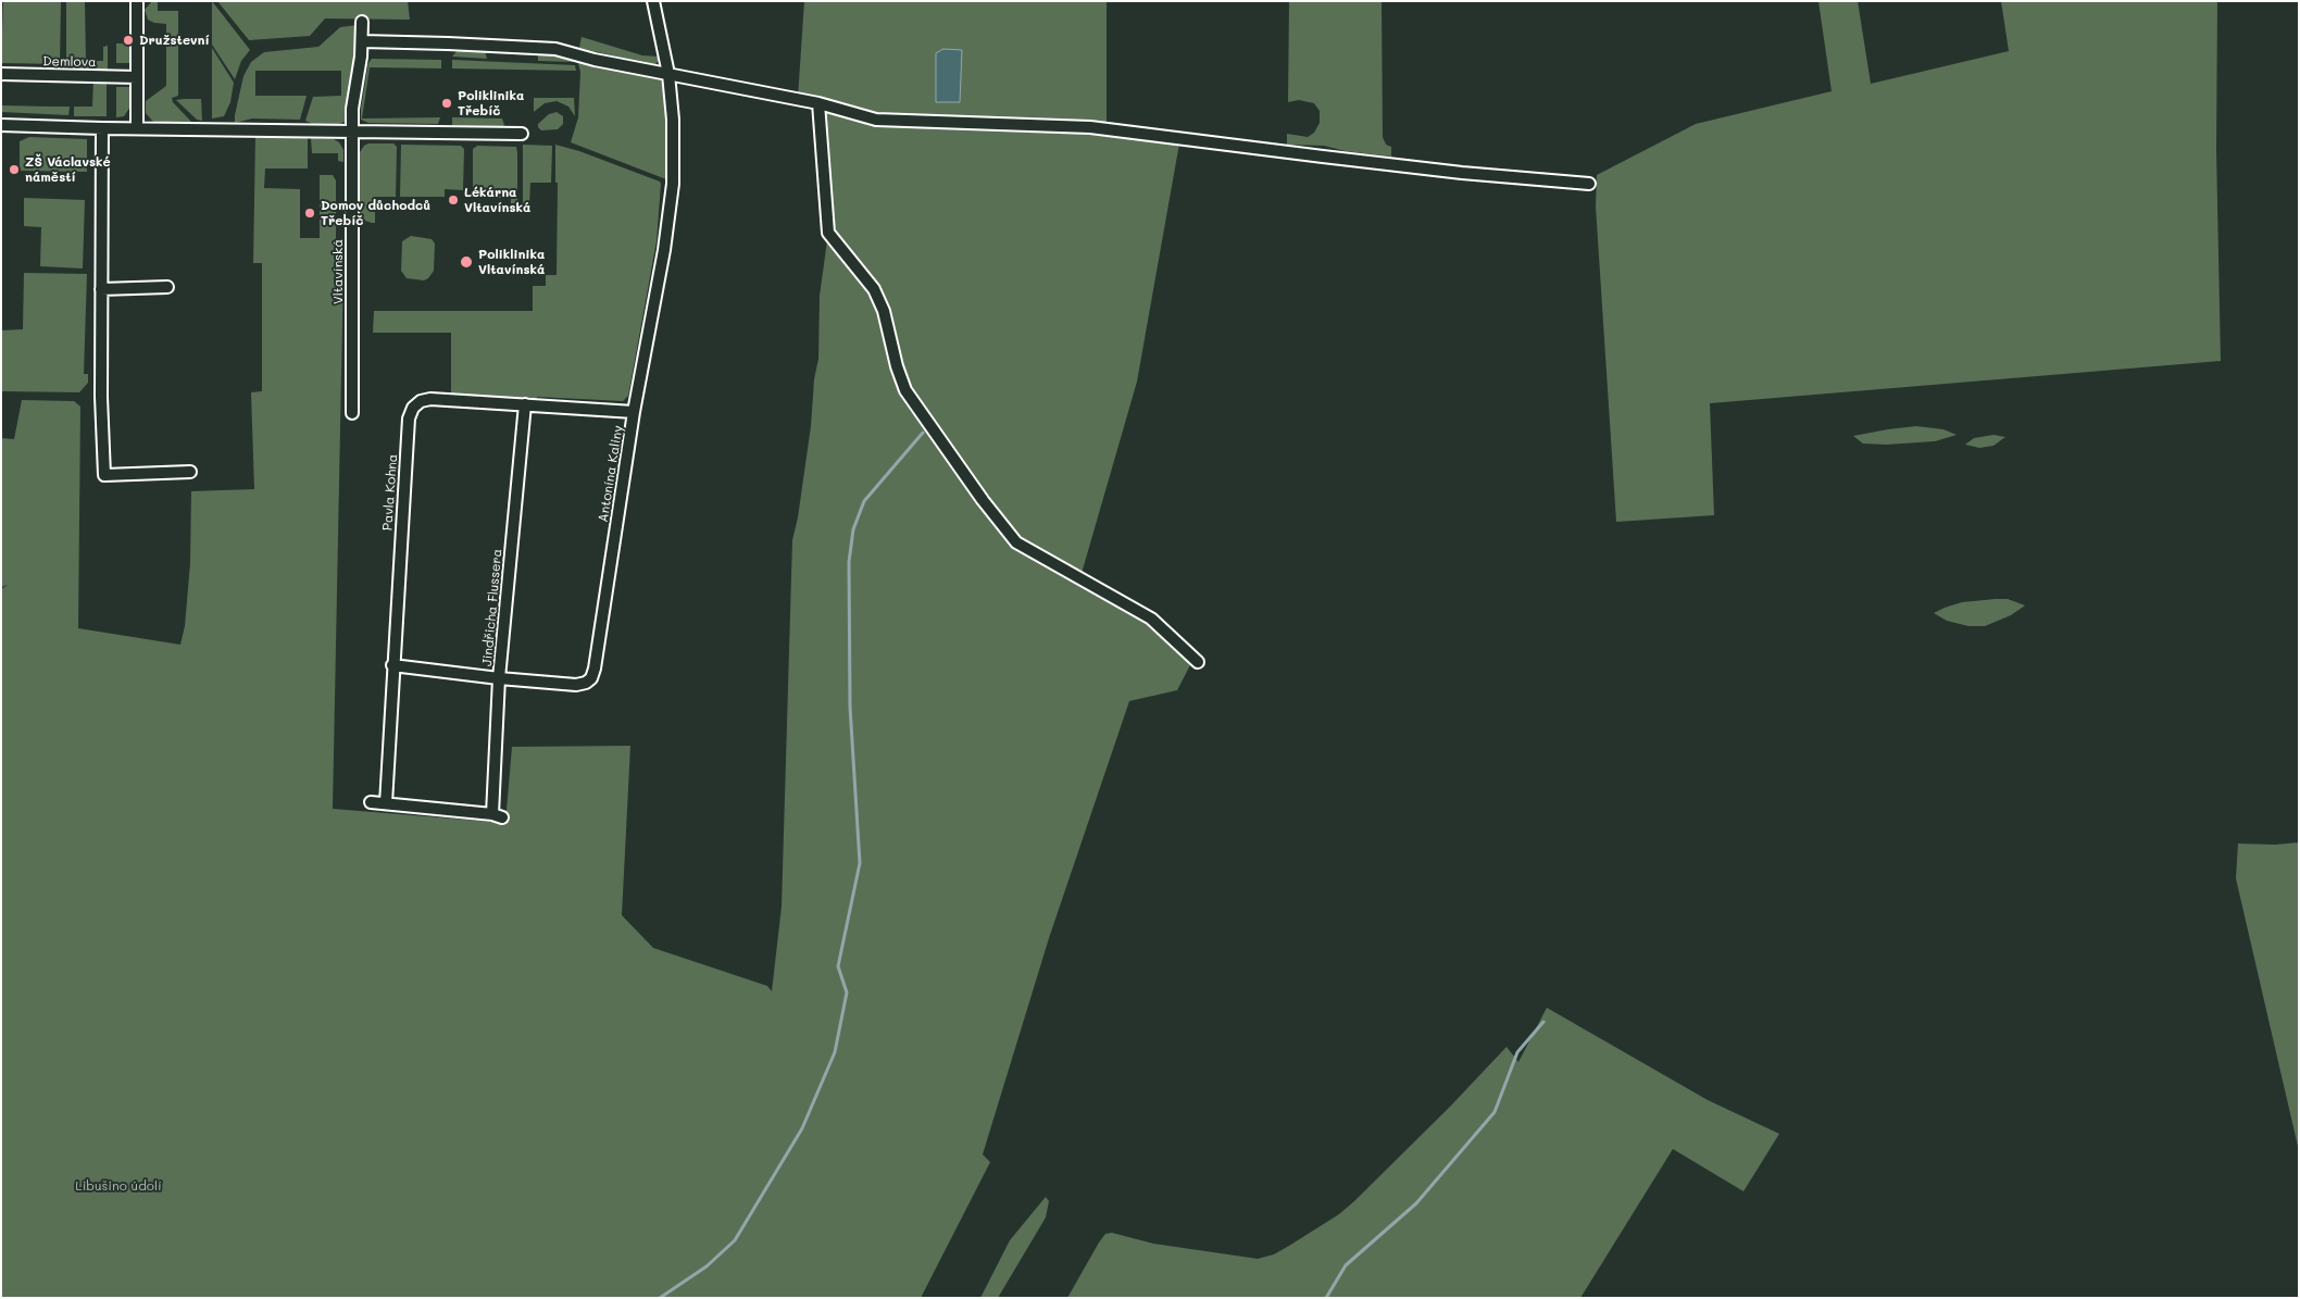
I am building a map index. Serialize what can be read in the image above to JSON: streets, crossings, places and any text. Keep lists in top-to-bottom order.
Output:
{
  "streets": {
    "street": [
      "Demlova",
      "Vltavínská",
      "Antonína Kaliny",
      "Pavla Kohna",
      "Jindřicha Flussera"
    ]
  },
  "crossings": [
    ["Antonína Kaliny", "Pavla Kohna"],
    ["Antonína Kaliny", "Jindřicha Flussera"],
    ["Pavla Kohna", "Jindřicha Flussera"]
  ],
  "parks": ["Libušino údolí"],
  "places": [
    "Družstevní",
    "Poliklinika Třebíč",
    "ZŠ Václavské náměstí",
    "Lékárna Vltavínská",
    "Domov důchodců Třebíč",
    "Poliklinika Vltavínská"
  ]
}
